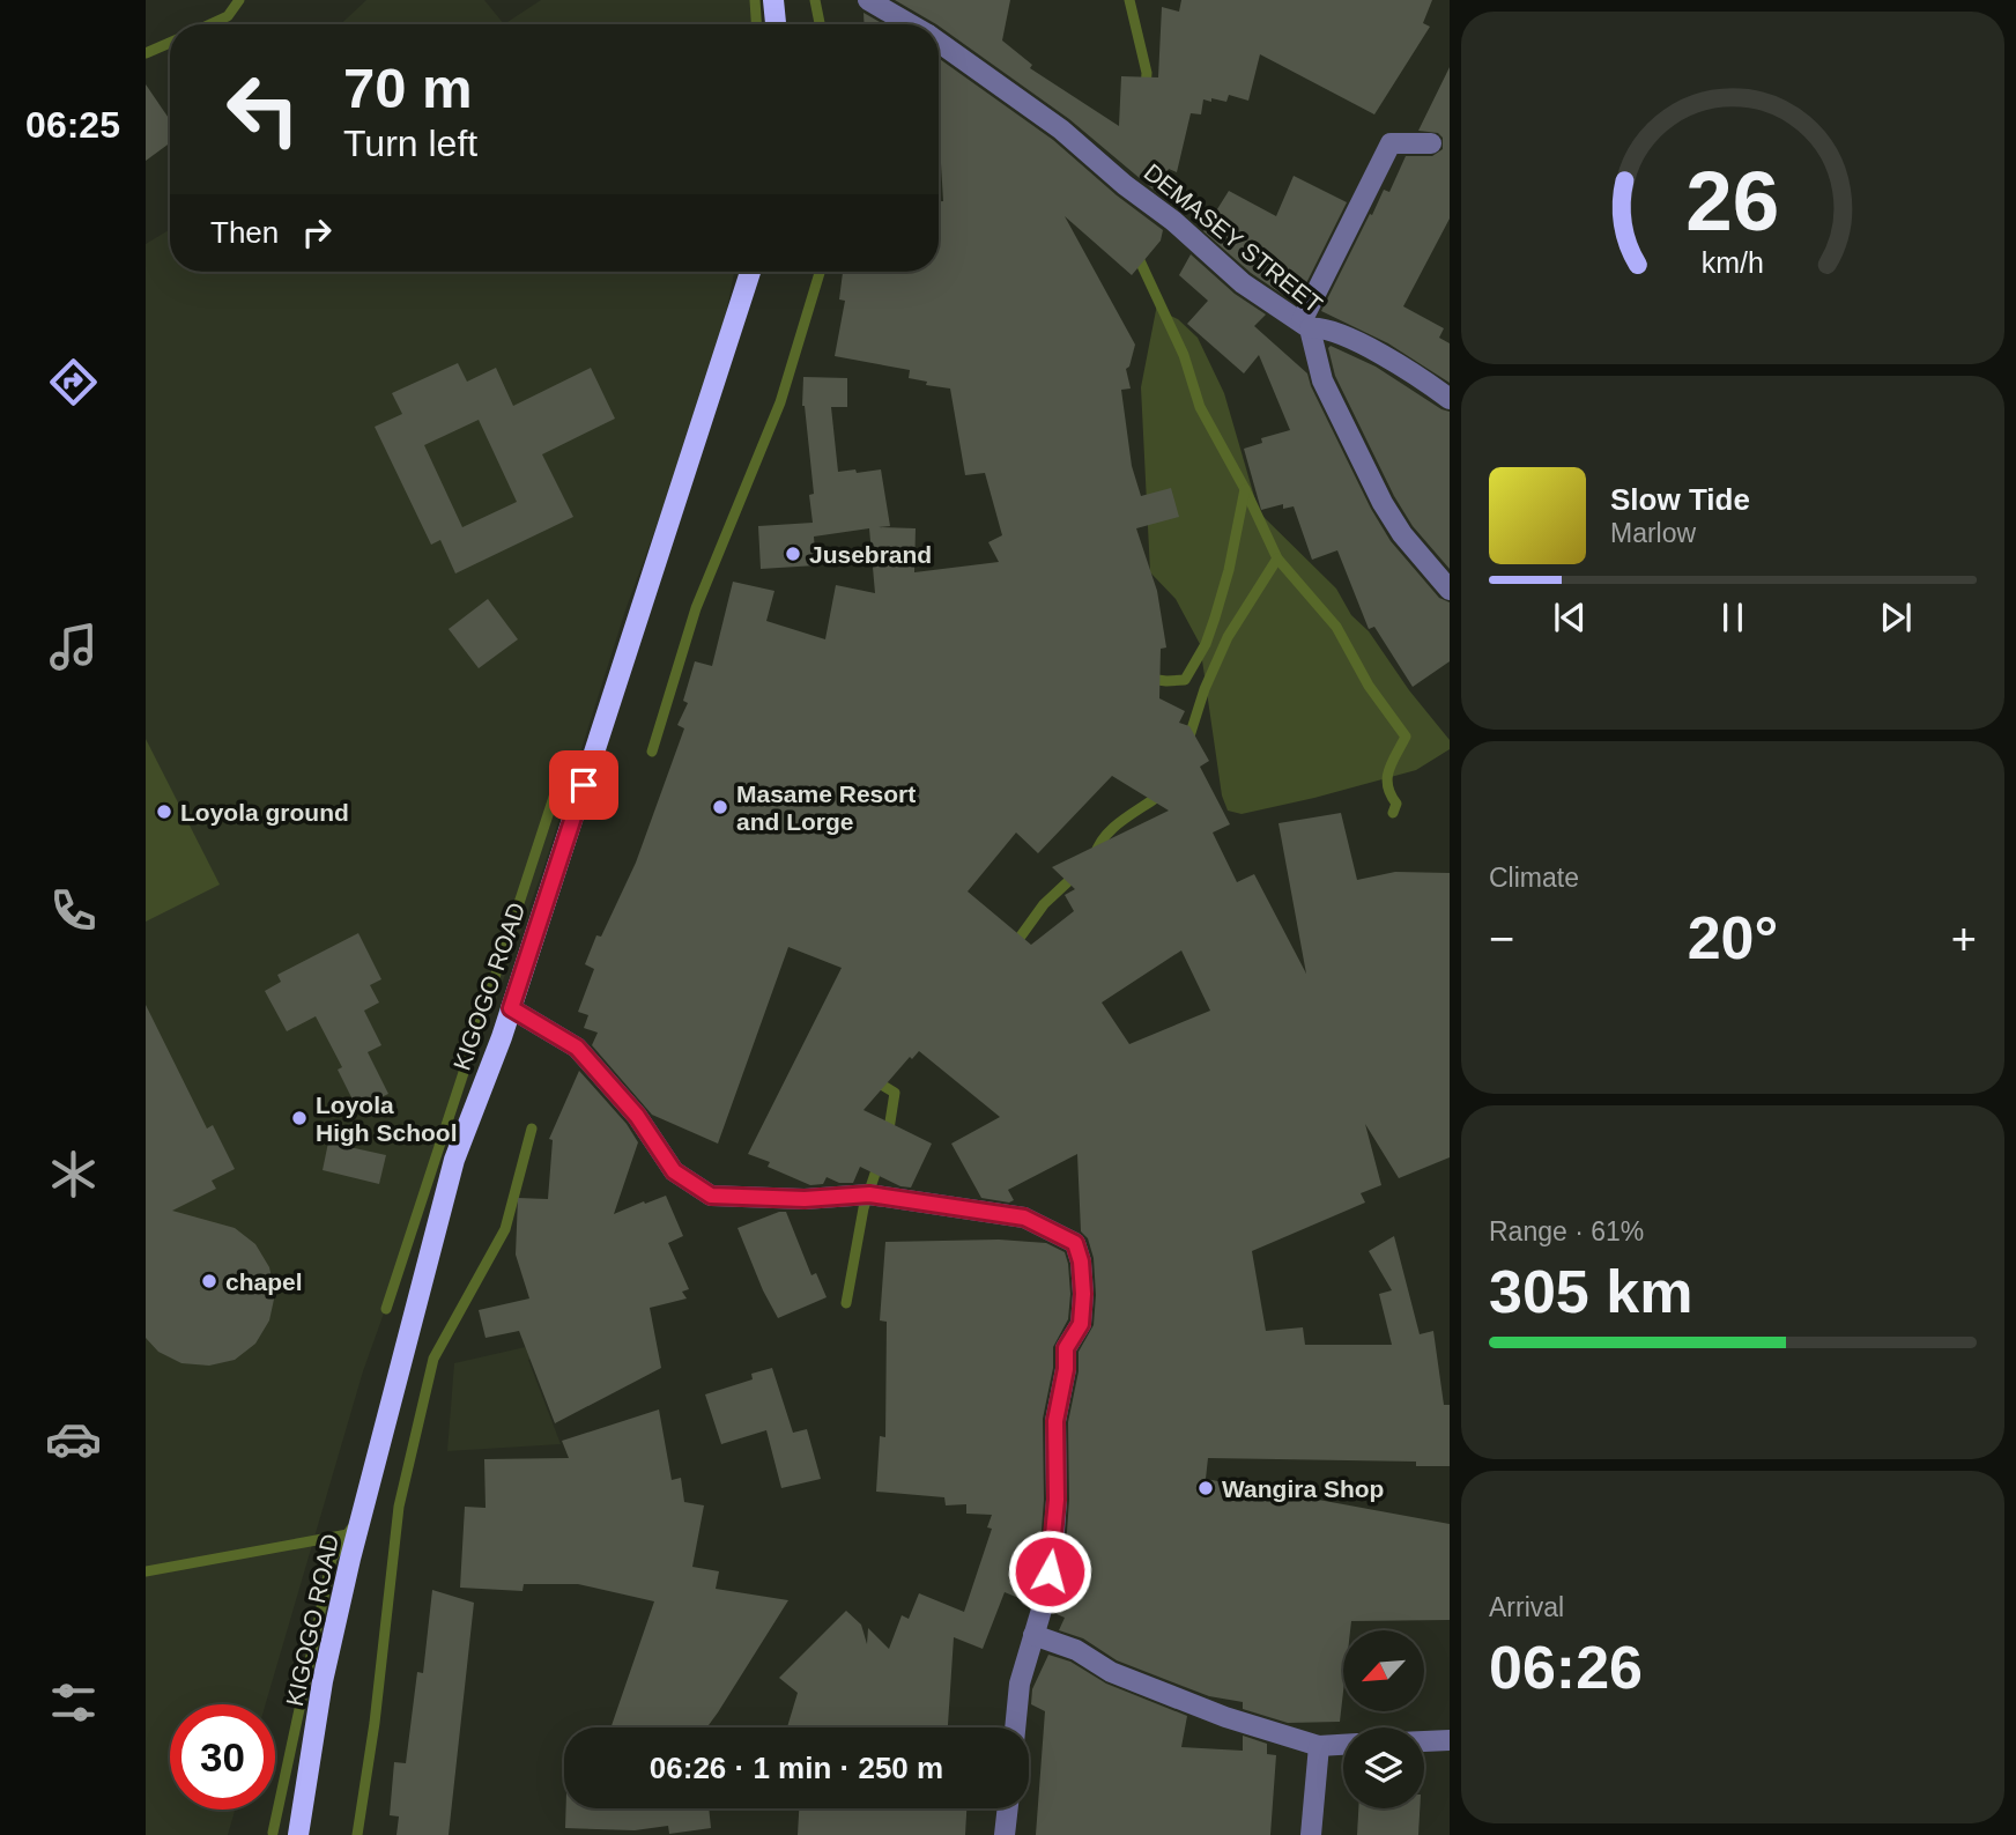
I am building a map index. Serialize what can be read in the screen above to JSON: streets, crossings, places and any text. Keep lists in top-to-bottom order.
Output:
{
  "streets": {
    "main road": ["KIGOGO ROAD"],
    "street": ["DEMASEY STREET"]
  },
  "places": [
    "Jusebrand",
    "Masame Resort and Lorge",
    "Loyola ground",
    "Loyola High School",
    "chapel",
    "Wangira Shop"
  ],
  "north": "bottom left",
  "page": {
    "tabs": "06:25",
    "turn": ["70 m", "Turn left"],
    "then": "Then",
    "song": ["Slow Tide", "Marlow"],
    "tile": [
      "Climate",
      ["Range · 61%", "305 km"],
      ["Arrival", "06:26"]
    ],
    "heat": ["−", "20°", "+"],
    "limit": "30",
    "trip": "06:26 · 1 min · 250 m",
    "gauge": ["26", "km/h"]
  }
}
